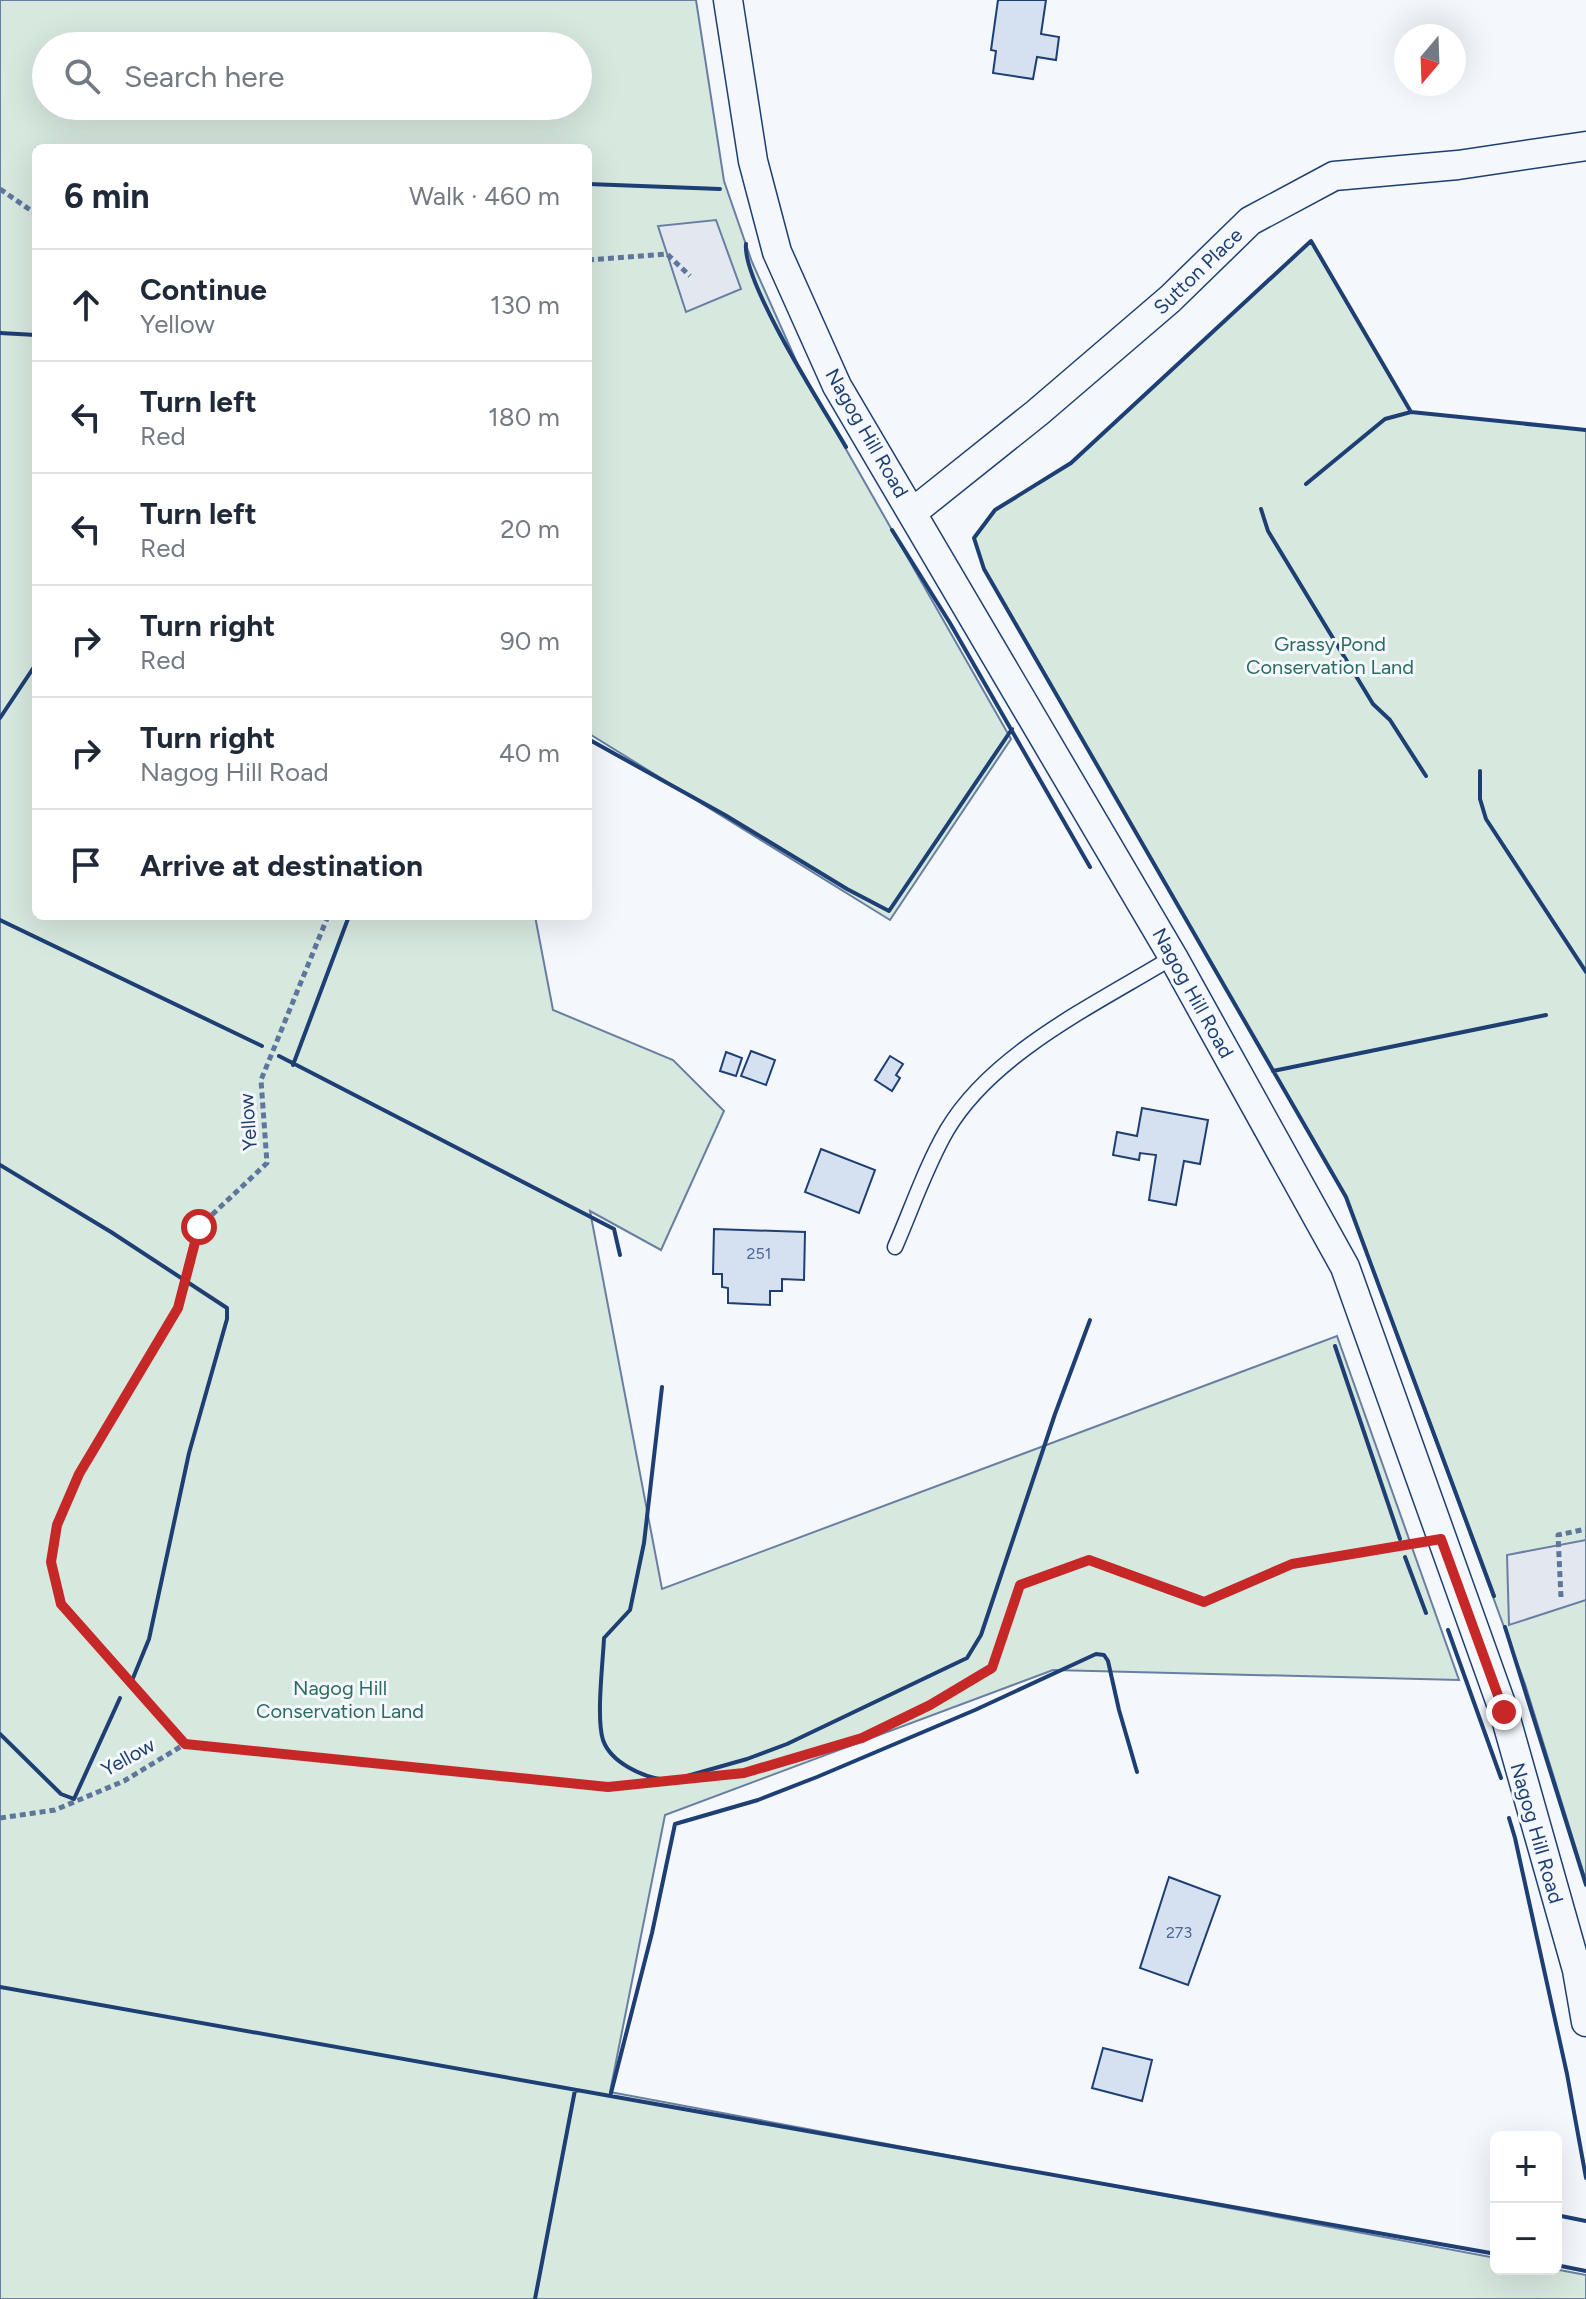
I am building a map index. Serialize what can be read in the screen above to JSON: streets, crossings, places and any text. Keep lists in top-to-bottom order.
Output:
{
  "streets": {
    "street": ["Sutton Place", "Nagog Hill Road"],
    "path": ["Yellow"]
  },
  "crossings": [
    ["Sutton Place", "Nagog Hill Road"]
  ],
  "parks": ["Grassy Pond Conservation Land", "Nagog Hill Conservation Land"],
  "house_numbers": ["251", "273"],
  "north": "bottom",
  "page": {
    "search": "Search here",
    "heading": ["6 min", "Walk · 460 m"],
    "list": [
      ["Continue", "Yellow", "130 m"],
      ["Turn left", "Red", "180 m"],
      ["Turn left", "Red", "20 m"],
      ["Turn right", "Red", "90 m"],
      ["Turn right", "Nagog Hill Road", "40 m"],
      "Arrive at destination"
    ],
    "map_buttons": ["+", "−"]
  }
}
